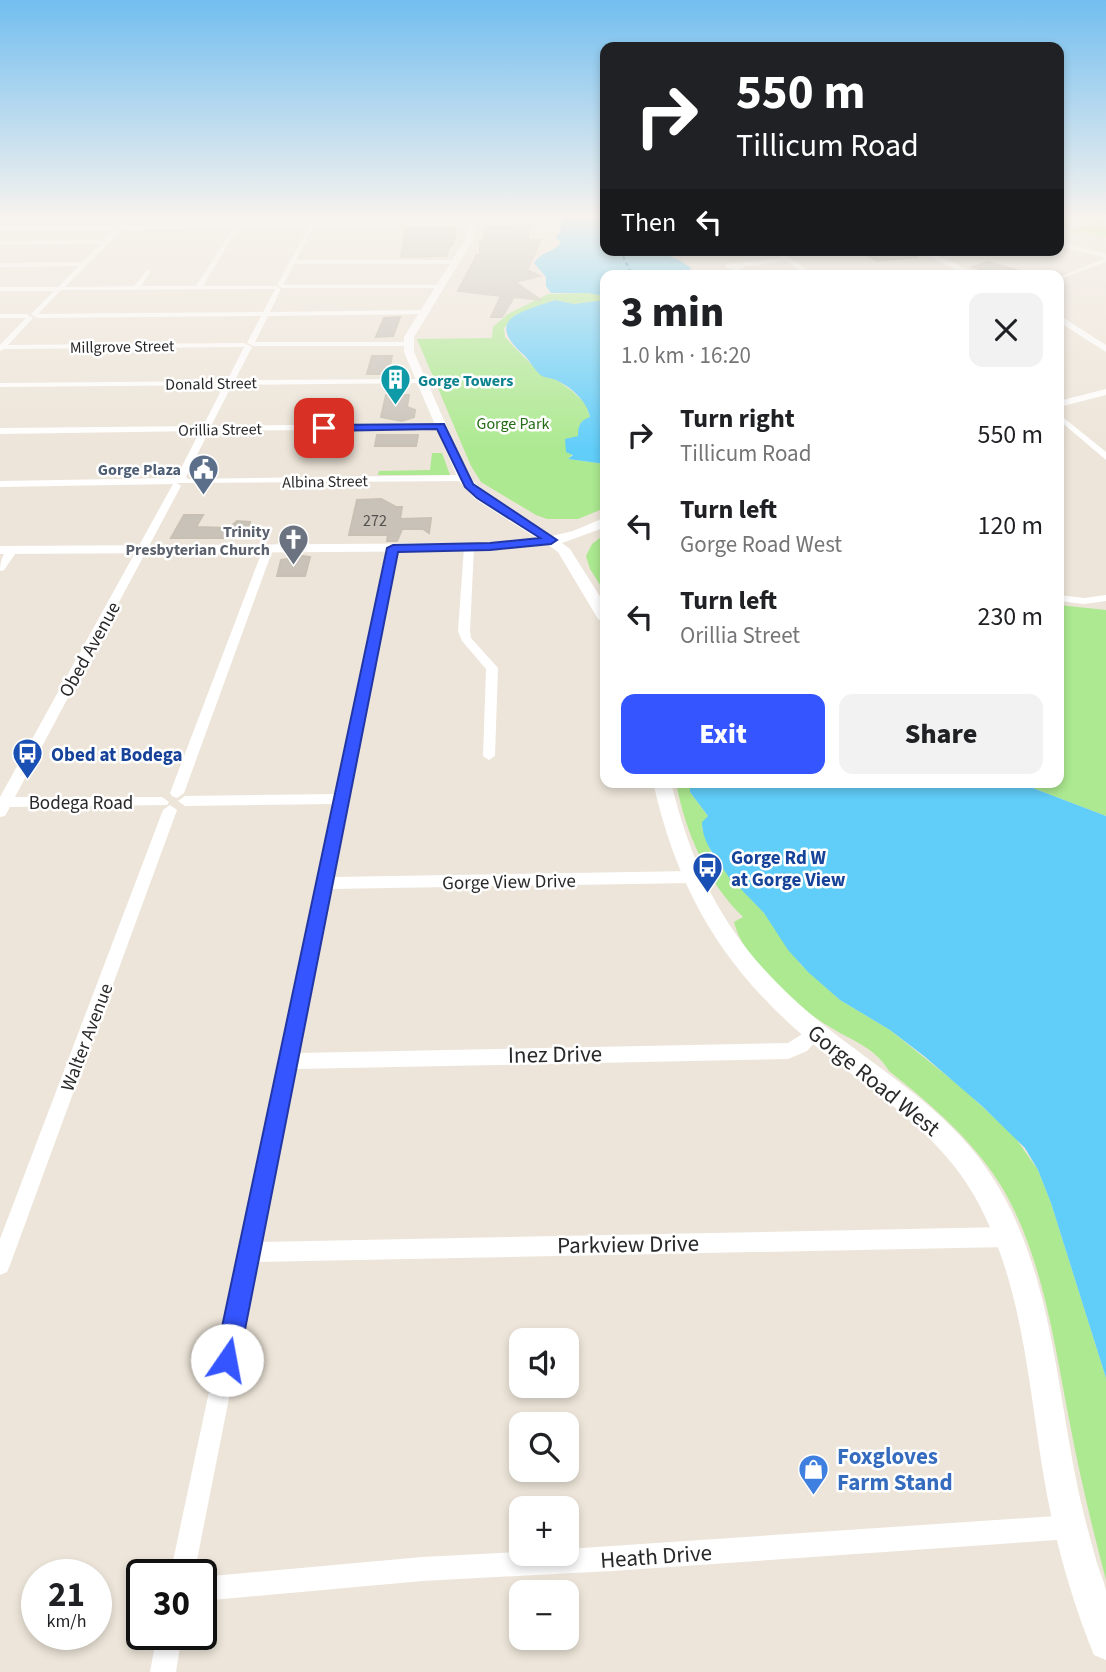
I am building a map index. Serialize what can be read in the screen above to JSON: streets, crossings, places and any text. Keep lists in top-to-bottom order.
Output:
{
  "streets": {
    "main road": ["Gorge Road West"],
    "street": [
      "Millgrove Street",
      "Donald Street",
      "Orillia Street",
      "Albina Street",
      "Obed Avenue",
      "Bodega Road",
      "Gorge View Drive",
      "Walter Avenue",
      "Inez Drive",
      "Parkview Drive",
      "Heath Drive"
    ]
  },
  "crossings": [
    ["Millgrove Street", "Obed Avenue"],
    ["Donald Street", "Obed Avenue"],
    ["Orillia Street", "Obed Avenue"],
    ["Albina Street", "Obed Avenue"],
    ["Obed Avenue", "Bodega Road"],
    ["Bodega Road", "Walter Avenue"],
    ["Gorge View Drive", "Gorge Road West"],
    ["Inez Drive", "Gorge Road West"],
    ["Gorge Road West", "Parkview Drive"],
    ["Gorge Road West", "Heath Drive"]
  ],
  "parks": ["Gorge Park"],
  "places": {
    "building": ["Gorge Towers"],
    "public building": ["Gorge Plaza"],
    "church": ["Trinity Presbyterian Church"],
    "bus stop": ["Obed at Bodega", "Gorge Rd W at Gorge View"],
    "shop": ["Foxgloves Farm Stand"]
  },
  "house_numbers": ["272"],
  "page": {
    "turn": ["550 m", "Tillicum Road"],
    "then": "Then",
    "heading": ["3 min", "1.0 km · 16:20"],
    "list": [
      {
        "name": "Turn right",
        "note": "Tillicum Road",
        "value": "550 m"
      },
      {
        "name": "Turn left",
        "note": "Gorge Road West",
        "value": "120 m"
      },
      {
        "name": "Turn left",
        "note": "Orillia Street",
        "value": "230 m"
      }
    ],
    "buttons": ["Exit", "Share"],
    "map_buttons": ["+", "−"],
    "speed": "21 km/h",
    "limit": "30"
  }
}
